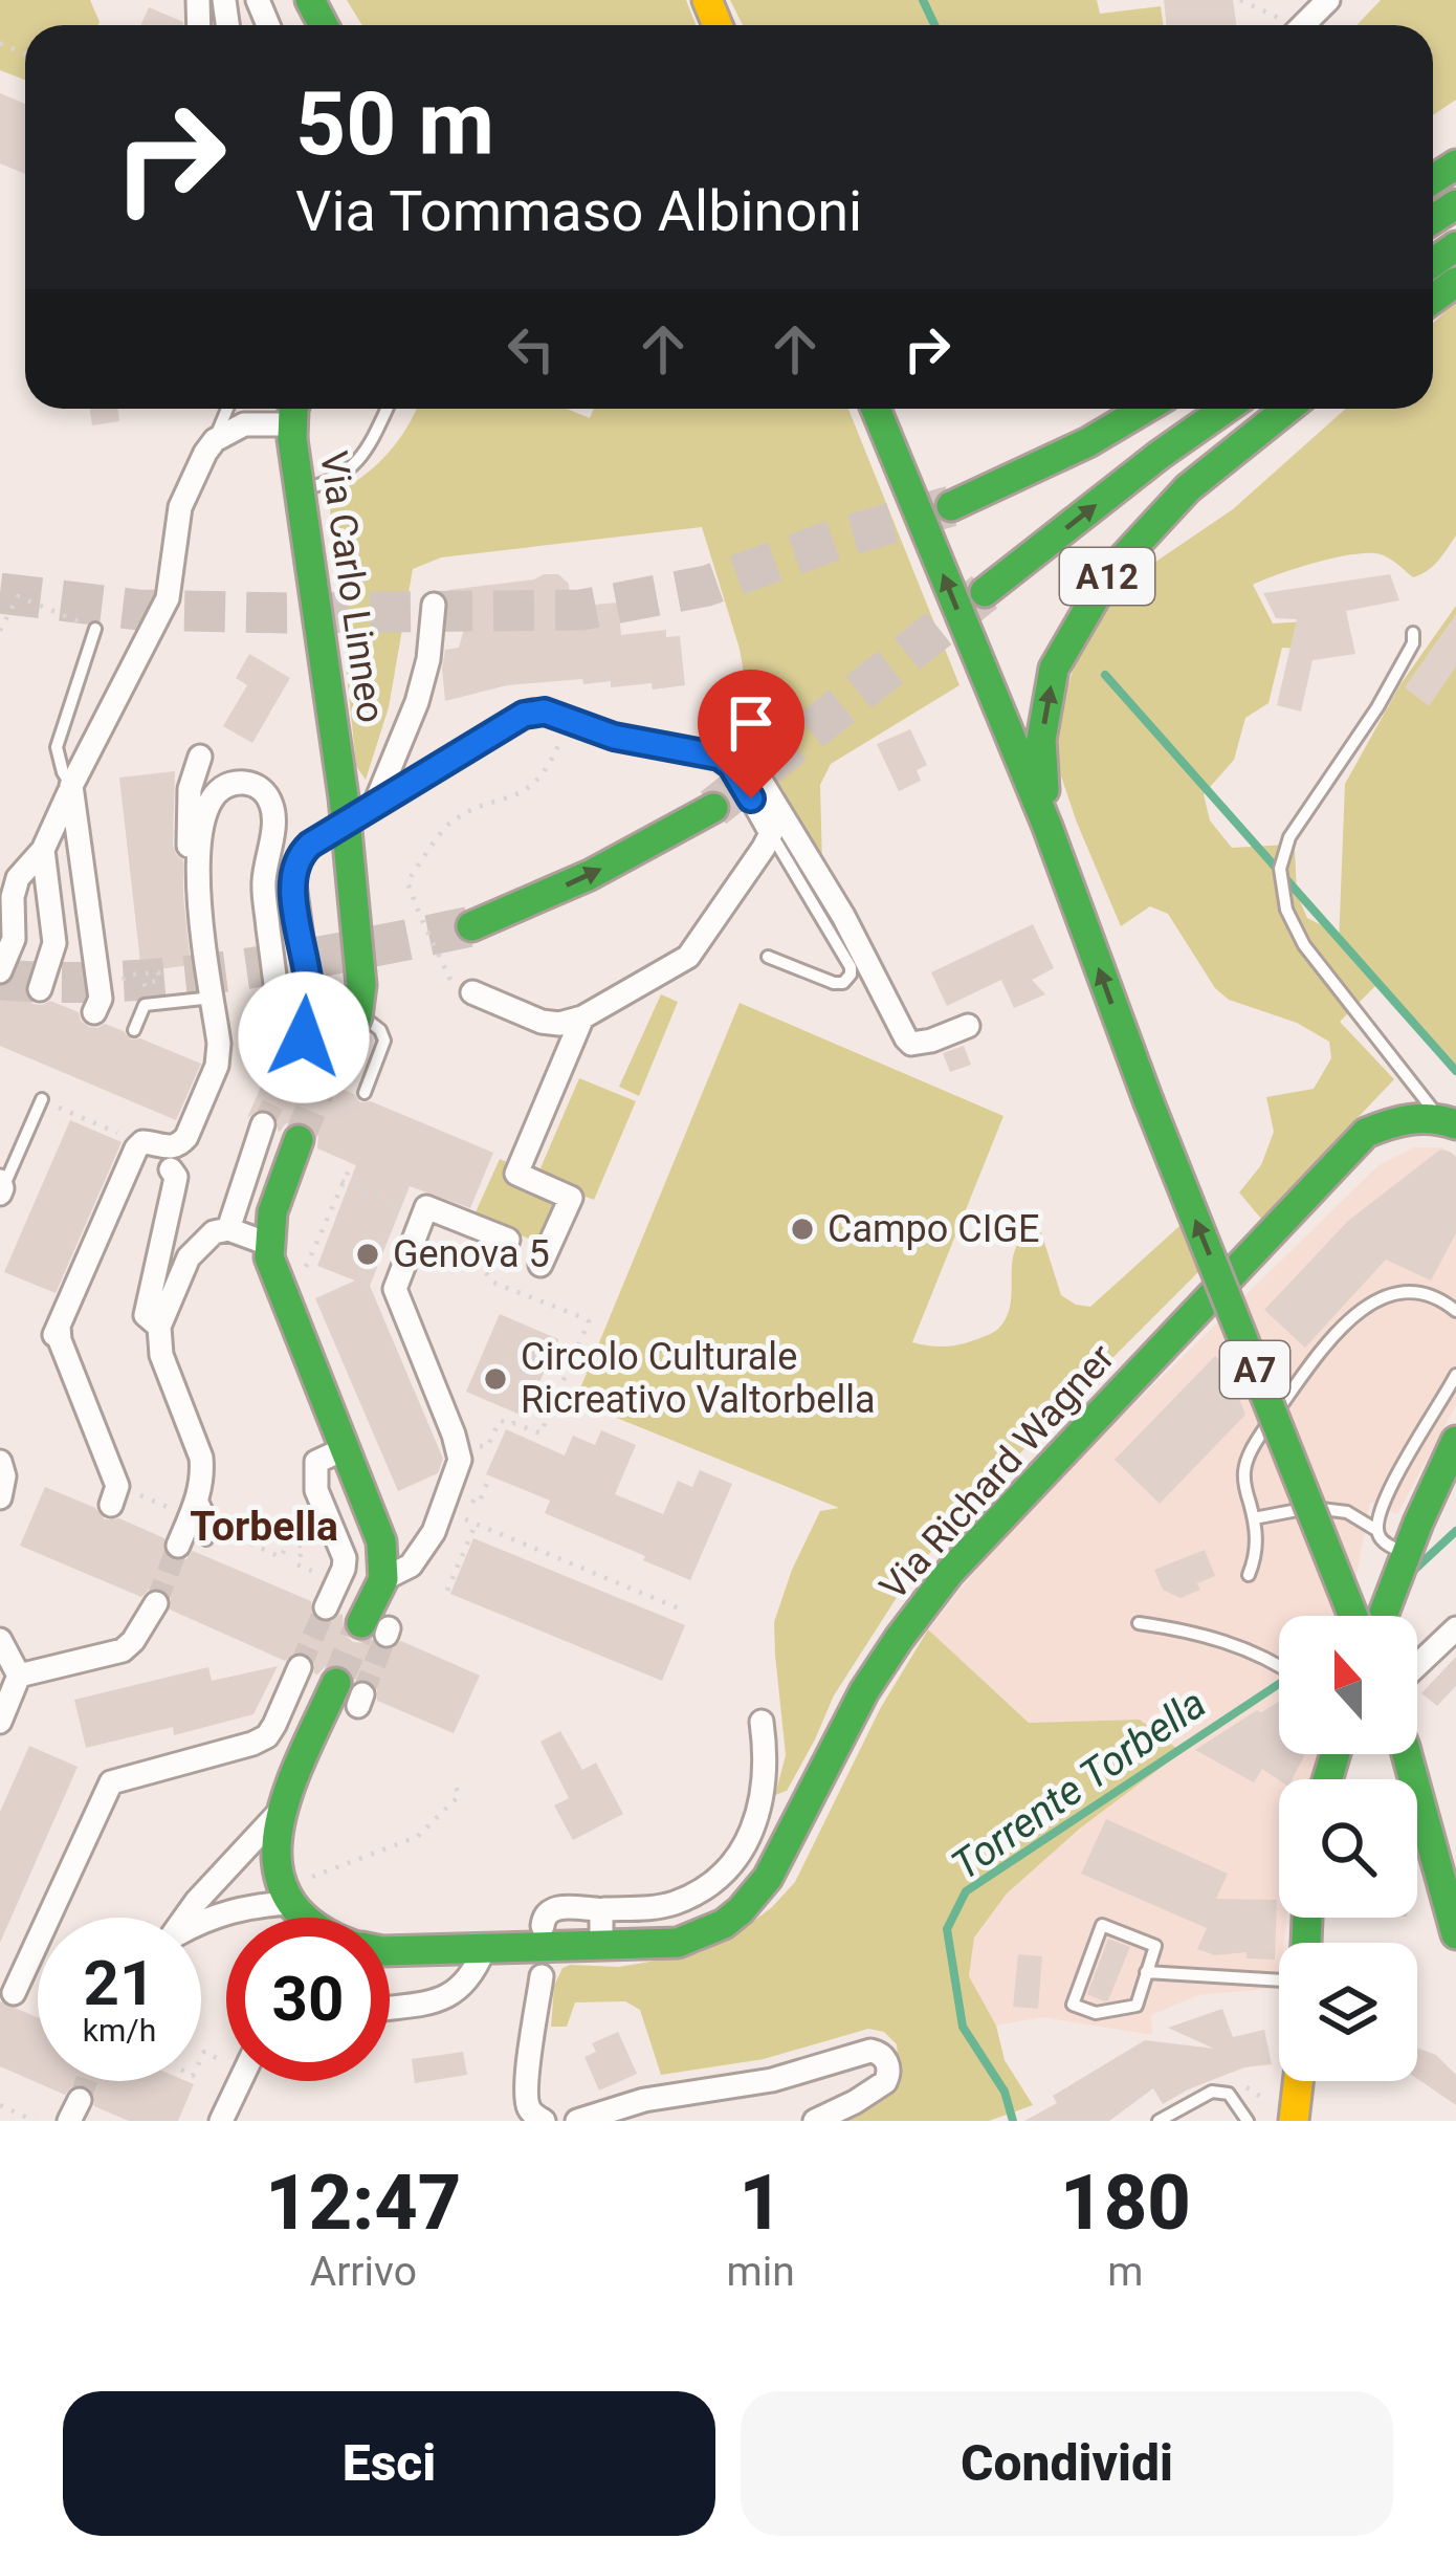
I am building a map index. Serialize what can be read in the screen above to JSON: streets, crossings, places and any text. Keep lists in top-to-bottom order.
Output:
{
  "streets": {
    "main road": [
      "A12",
      "Via Carlo Linneo",
      "A7",
      "Via Richard Wagner"
    ]
  },
  "crossings": [
    ["A12", "A7"]
  ],
  "districts": ["Torbella"],
  "water": ["Torrente Torbella"],
  "places": ["Campo CIGE", "Genova 5", "Circolo Culturale Ricreativo Valtorbella"],
  "north": "top",
  "page": {
    "turn": ["50 m", "Via Tommaso Albinoni"],
    "speed": "21 km/h",
    "limit": "30",
    "eta": [
      "12:47",
      "Arrivo",
      "1",
      "min",
      "180",
      "m"
    ],
    "buttons": ["Esci", "Condividi"]
  }
}
